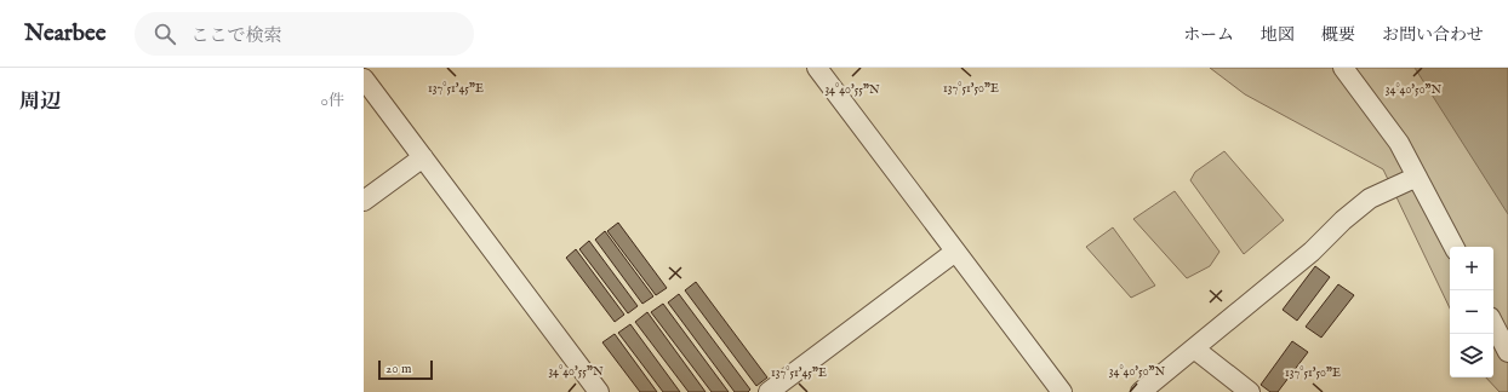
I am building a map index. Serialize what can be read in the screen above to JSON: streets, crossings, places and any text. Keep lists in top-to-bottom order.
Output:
{
  "scale_bar": "20 m",
  "page": {
    "header": "Nearbee",
    "search": "ここで検索",
    "nav": [
      "ホーム",
      "地図",
      "概要",
      "お問い合わせ"
    ],
    "heading": ["周辺", "0件"],
    "map_buttons": ["+", "−"],
    "scale": "20 m"
  },
  "coordinates": [
    "137°51'45\"E",
    "137°51'50\"E",
    "34°40'55\"N",
    "34°40'50\"N"
  ]
}
